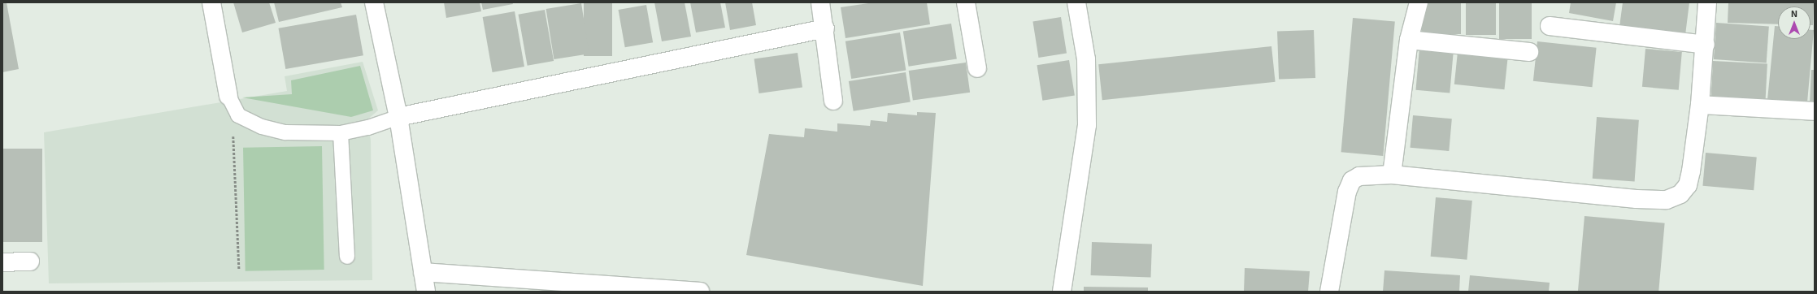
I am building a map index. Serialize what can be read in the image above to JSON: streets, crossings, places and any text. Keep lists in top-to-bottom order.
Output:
{
  "north": "top"
}
